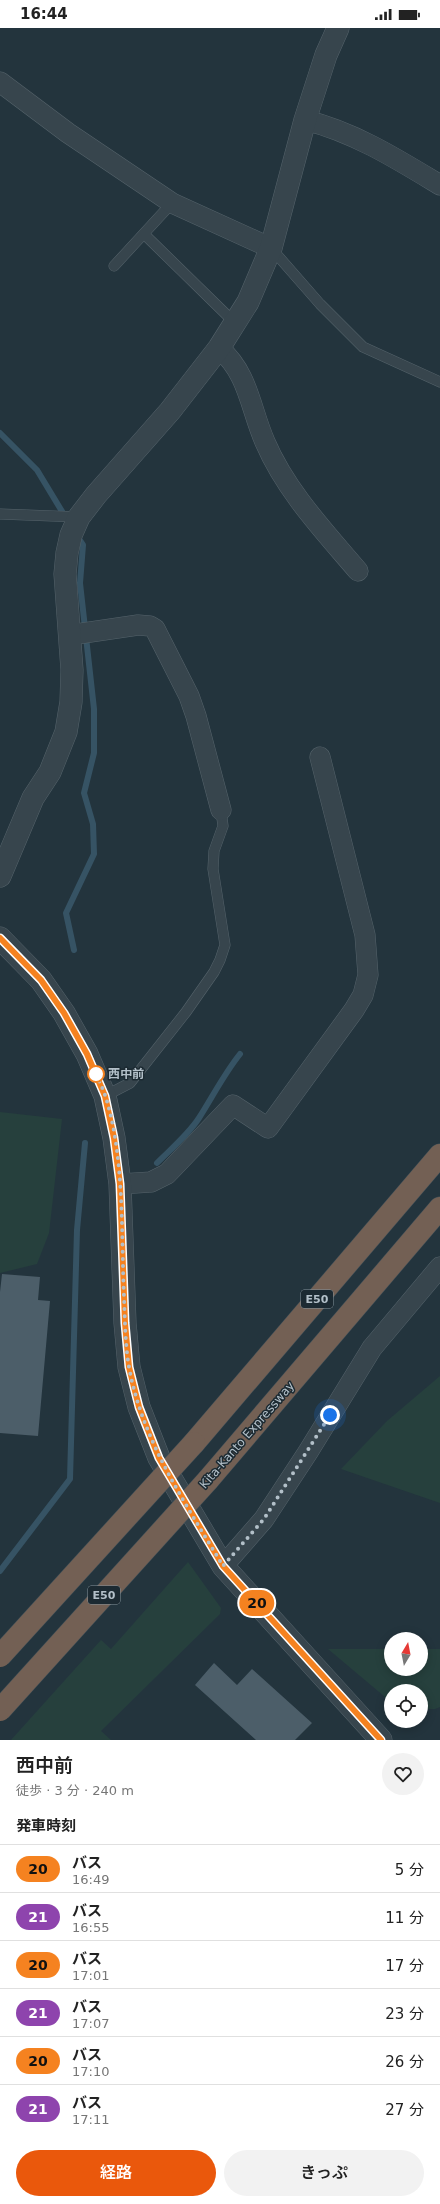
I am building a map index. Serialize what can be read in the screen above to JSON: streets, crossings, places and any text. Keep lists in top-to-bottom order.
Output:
{
  "streets": {
    "highway": ["E50", "Kita-Kanto Expressway"]
  },
  "places": ["西中前"],
  "lines": ["bus line 20"],
  "north": "top",
  "page": {
    "status": "16:44",
    "on_map": "20",
    "heading": [
      ["西中前", "徒歩 · 3 分 · 240 m"],
      "発車時刻"
    ],
    "list": [
      {
        "mark": "20",
        "name": "バス",
        "note": "16:49",
        "value": "5 分"
      },
      {
        "mark": "21",
        "name": "バス",
        "note": "16:55",
        "value": "11 分"
      },
      {
        "mark": "20",
        "name": "バス",
        "note": "17:01",
        "value": "17 分"
      },
      {
        "mark": "21",
        "name": "バス",
        "note": "17:07",
        "value": "23 分"
      },
      {
        "mark": "20",
        "name": "バス",
        "note": "17:10",
        "value": "26 分"
      },
      {
        "mark": "21",
        "name": "バス",
        "note": "17:11",
        "value": "27 分"
      }
    ],
    "buttons": ["経路", "きっぷ"]
  }
}
